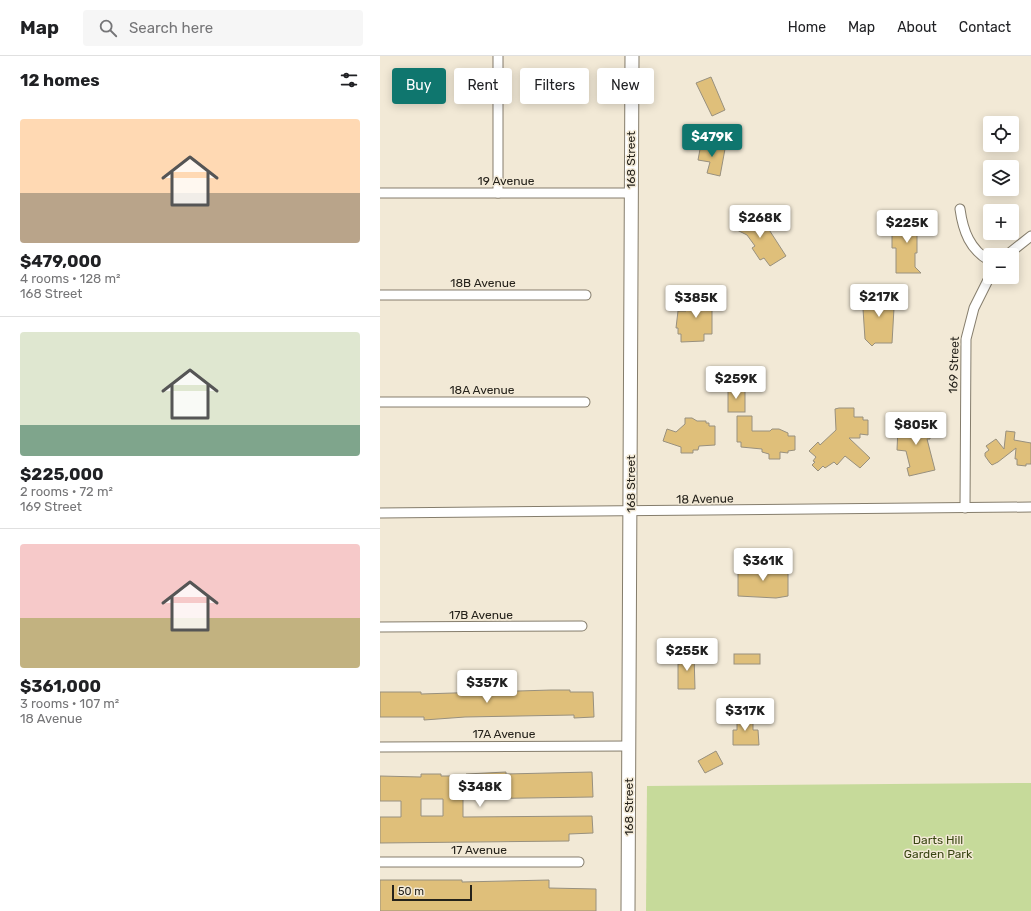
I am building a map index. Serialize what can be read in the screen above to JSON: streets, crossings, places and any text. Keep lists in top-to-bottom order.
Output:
{
  "streets": {
    "main road": ["168 Street"],
    "street": [
      "19 Avenue",
      "18B Avenue",
      "169 Street",
      "18A Avenue",
      "18 Avenue",
      "17B Avenue",
      "17A Avenue",
      "17 Avenue"
    ]
  },
  "crossings": [
    ["168 Street", "19 Avenue"],
    ["168 Street", "18 Avenue"],
    ["168 Street", "17A Avenue"],
    ["169 Street", "18 Avenue"]
  ],
  "parks": ["Darts Hill Garden Park"],
  "scale_bar": "50 m",
  "page": {
    "header": "Map",
    "search": "Search here",
    "nav": [
      "Home",
      "Map",
      "About",
      "Contact"
    ],
    "heading": "12 homes",
    "chip": [
      "Buy",
      "Rent",
      "Filters",
      "New"
    ],
    "list": [
      {
        "name": "$479,000",
        "note": "4 rooms · 128 m² · 168 Street"
      },
      {
        "name": "$225,000",
        "note": "2 rooms · 72 m² · 169 Street"
      },
      {
        "name": "$361,000",
        "note": "3 rooms · 107 m² · 18 Avenue"
      }
    ],
    "map_buttons": ["+", "−"],
    "price": [
      "$479K",
      "$268K",
      "$225K",
      "$217K",
      "$385K",
      "$259K",
      "$805K",
      "$361K",
      "$255K",
      "$357K",
      "$317K",
      "$348K"
    ],
    "scale": "50 m"
  }
}
